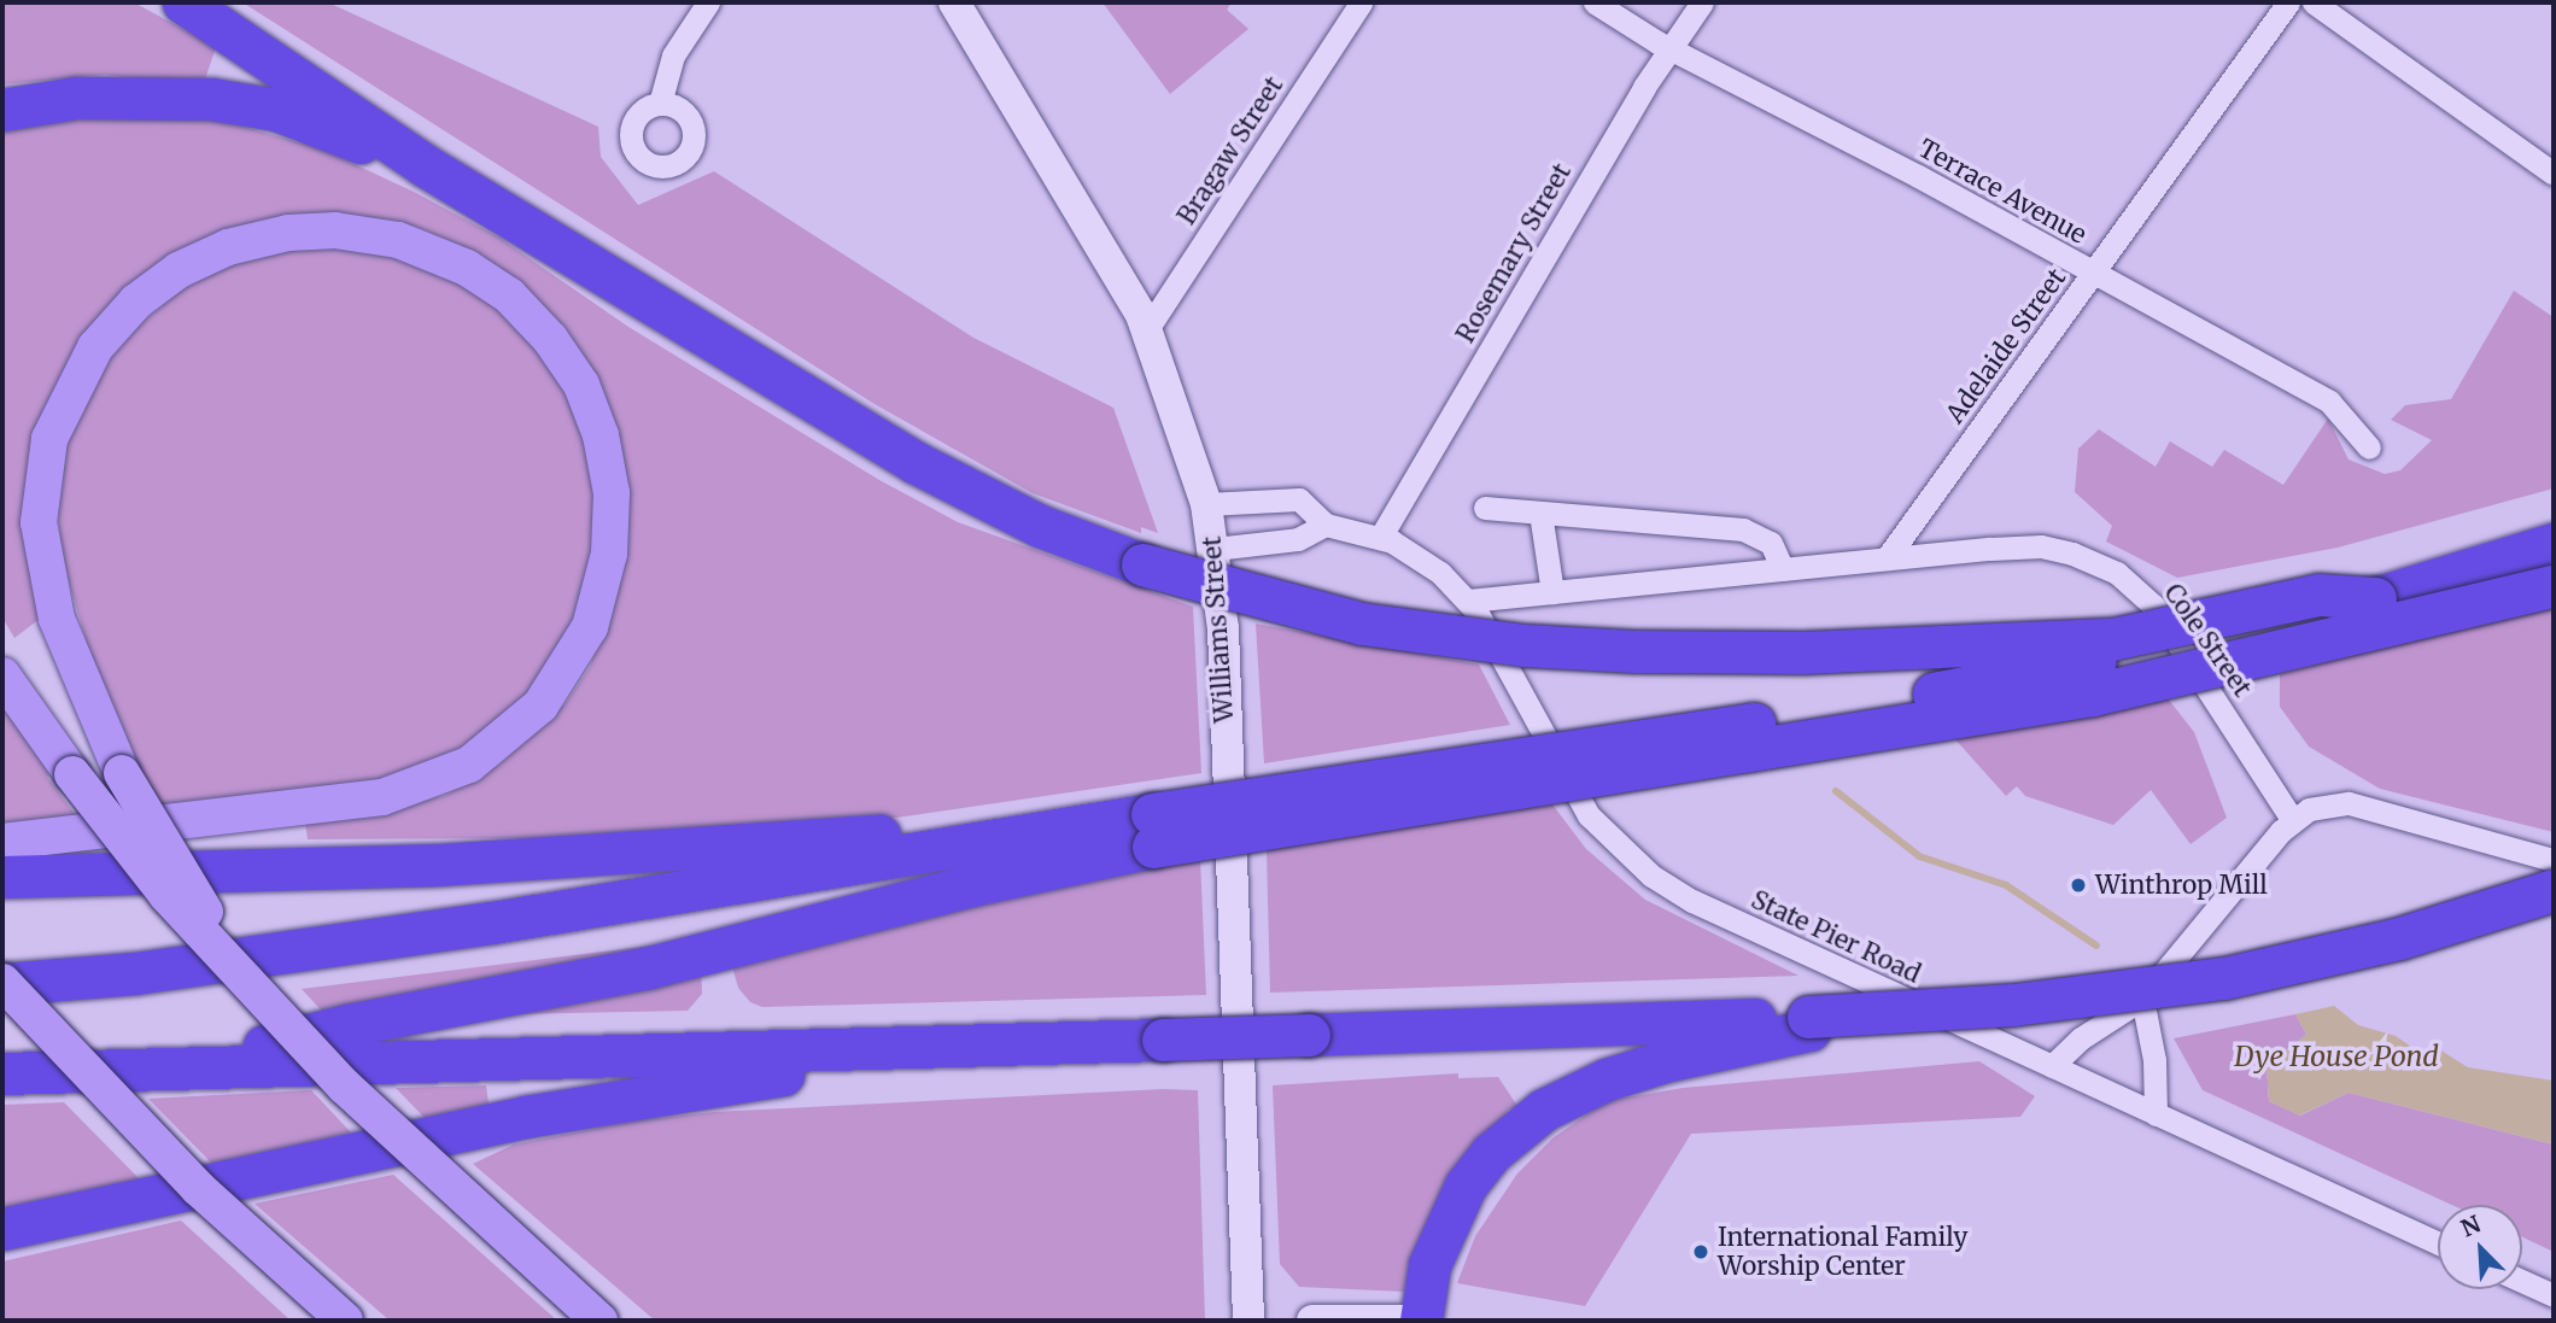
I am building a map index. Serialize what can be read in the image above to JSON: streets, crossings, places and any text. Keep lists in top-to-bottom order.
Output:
{
  "streets": {
    "main road": ["Williams Street"],
    "street": [
      "Bragaw Street",
      "Terrace Avenue",
      "Rosemary Street",
      "Adelaide Street",
      "Cole Street",
      "State Pier Road"
    ]
  },
  "crossings": [
    ["Bragaw Street", "Williams Street"],
    ["Terrace Avenue", "Rosemary Street"],
    ["Terrace Avenue", "Adelaide Street"],
    ["Rosemary Street", "State Pier Road"],
    ["Adelaide Street", "Cole Street"],
    ["Williams Street", "State Pier Road"],
    ["Cole Street", "State Pier Road"]
  ],
  "water": ["Dye House Pond"],
  "places": ["Winthrop Mill", "International Family Worship Center"],
  "north": "top left"
}
